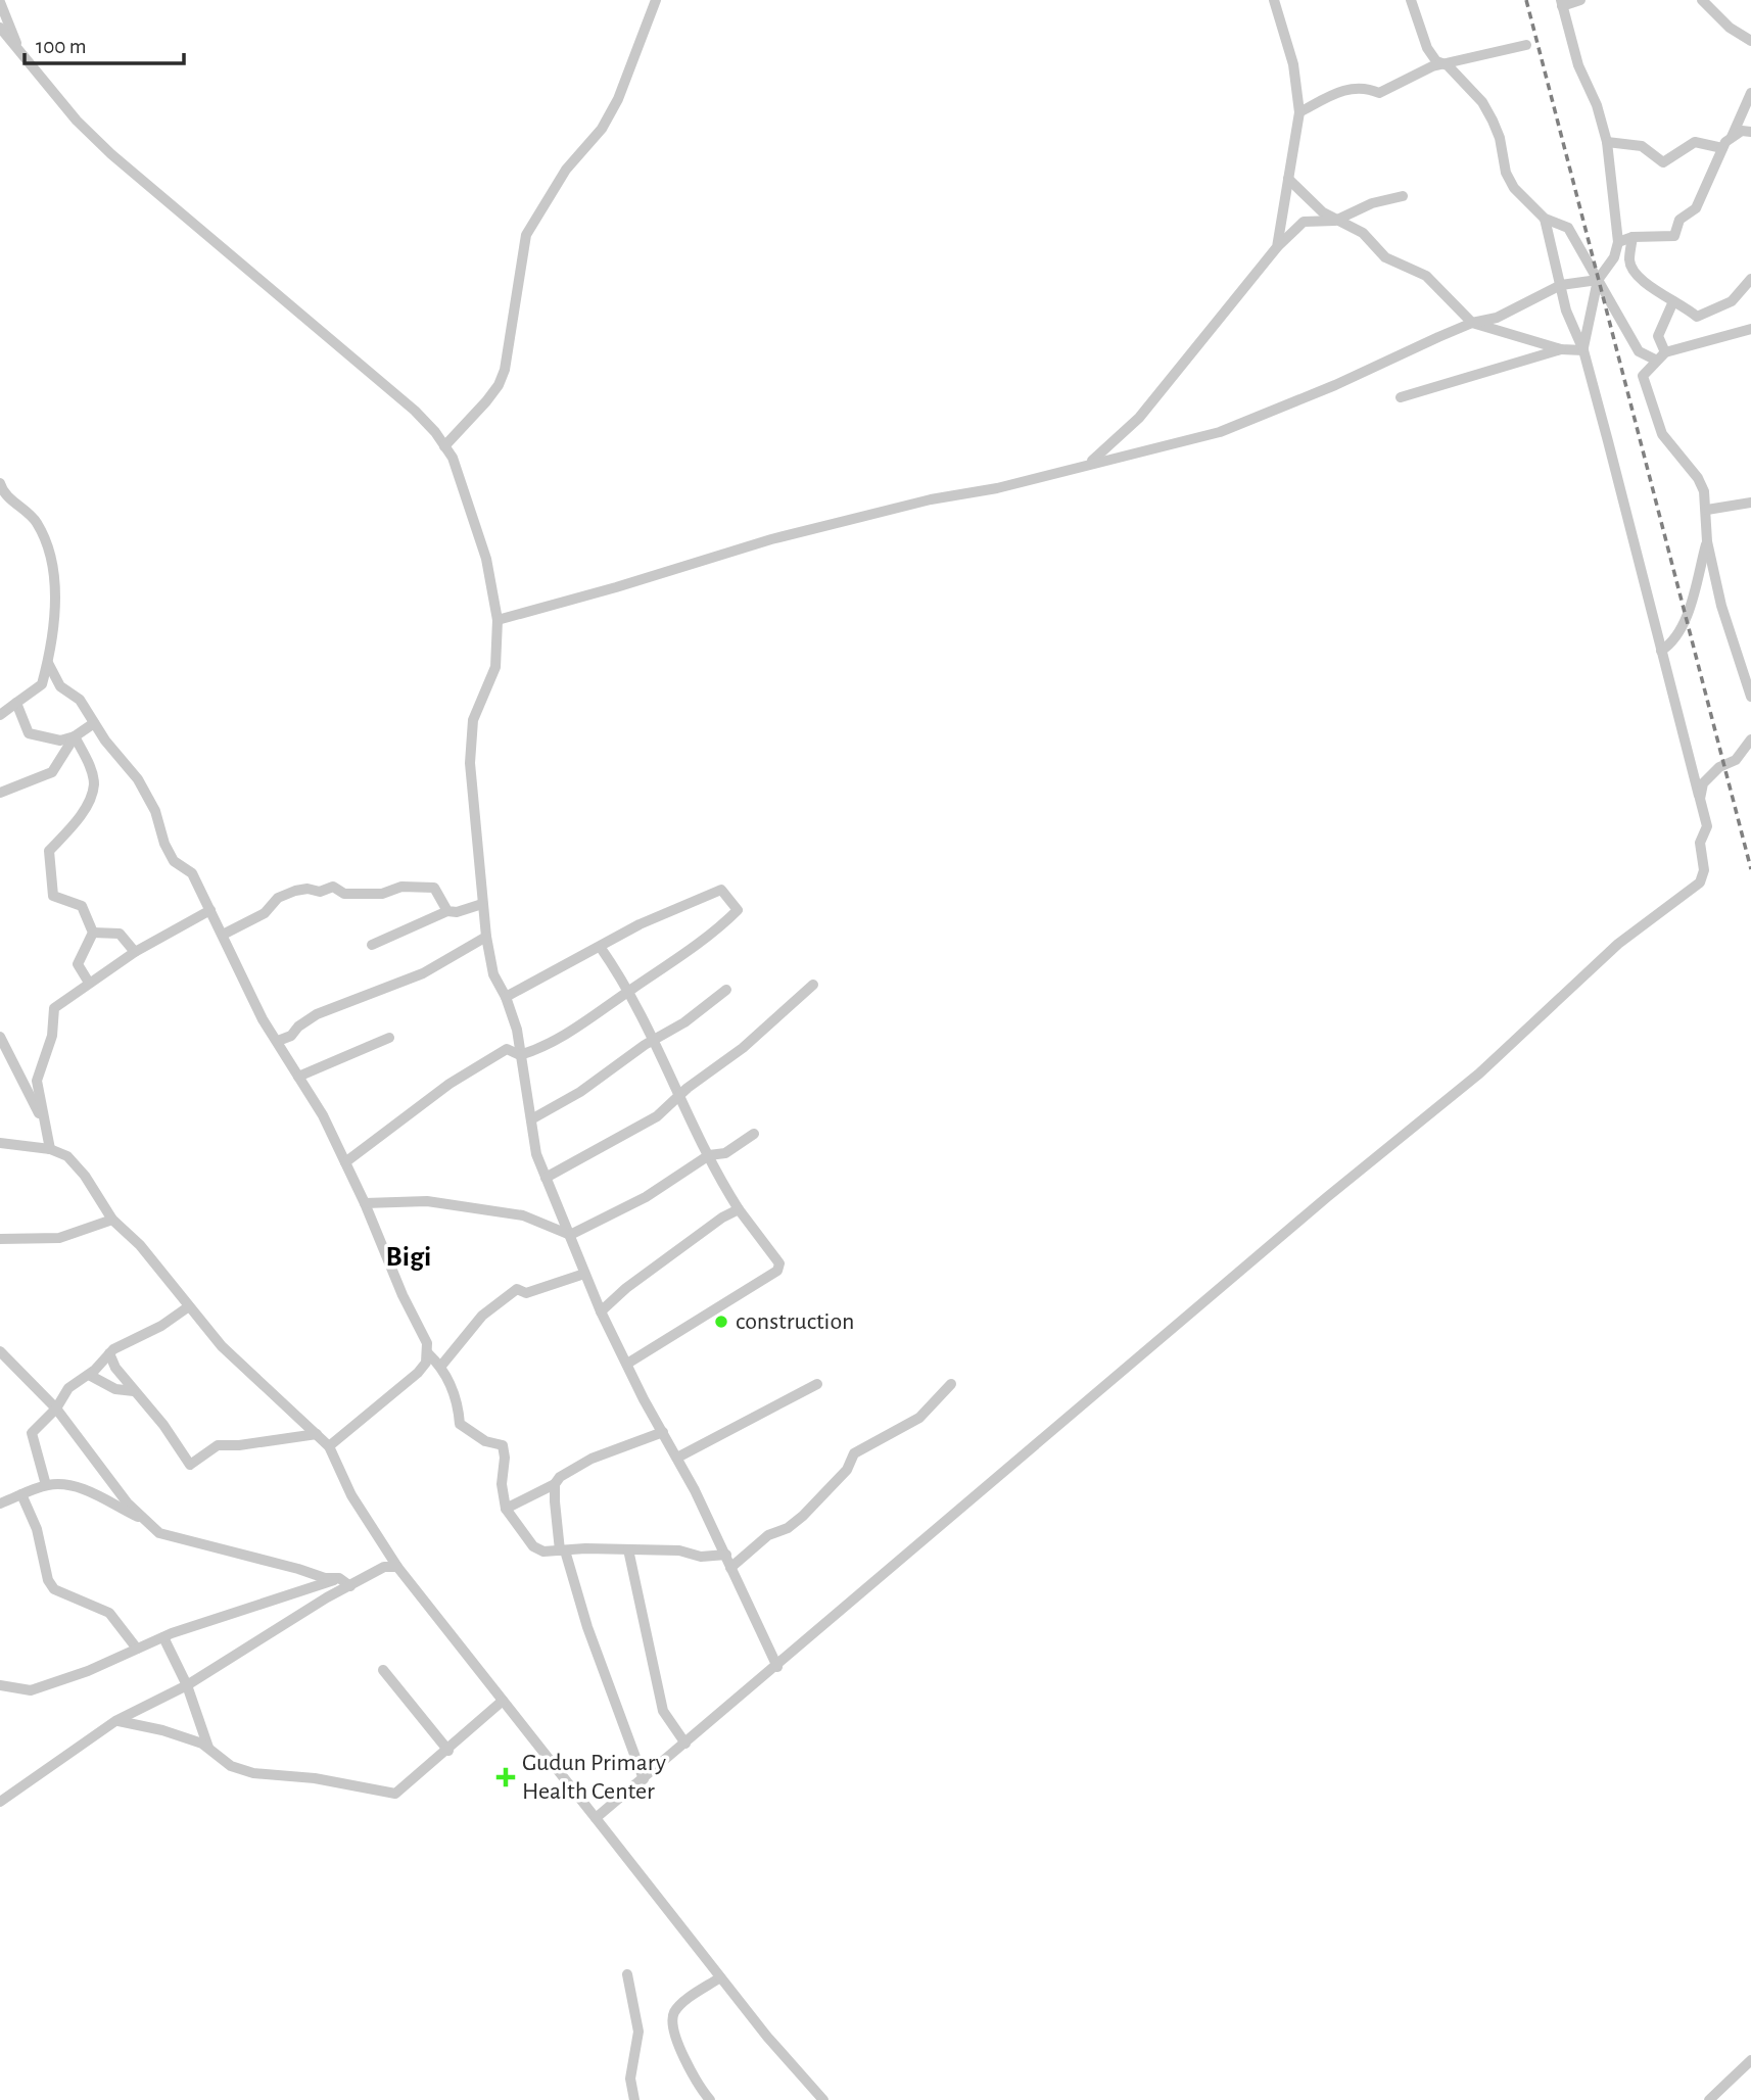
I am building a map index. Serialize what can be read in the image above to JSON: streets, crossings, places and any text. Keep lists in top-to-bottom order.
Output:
{
  "districts": ["Bigi"],
  "places": {
    "other": ["construction"],
    "health": ["Gudun Primary Health Center"]
  },
  "scale_bar": "100 m"
}
